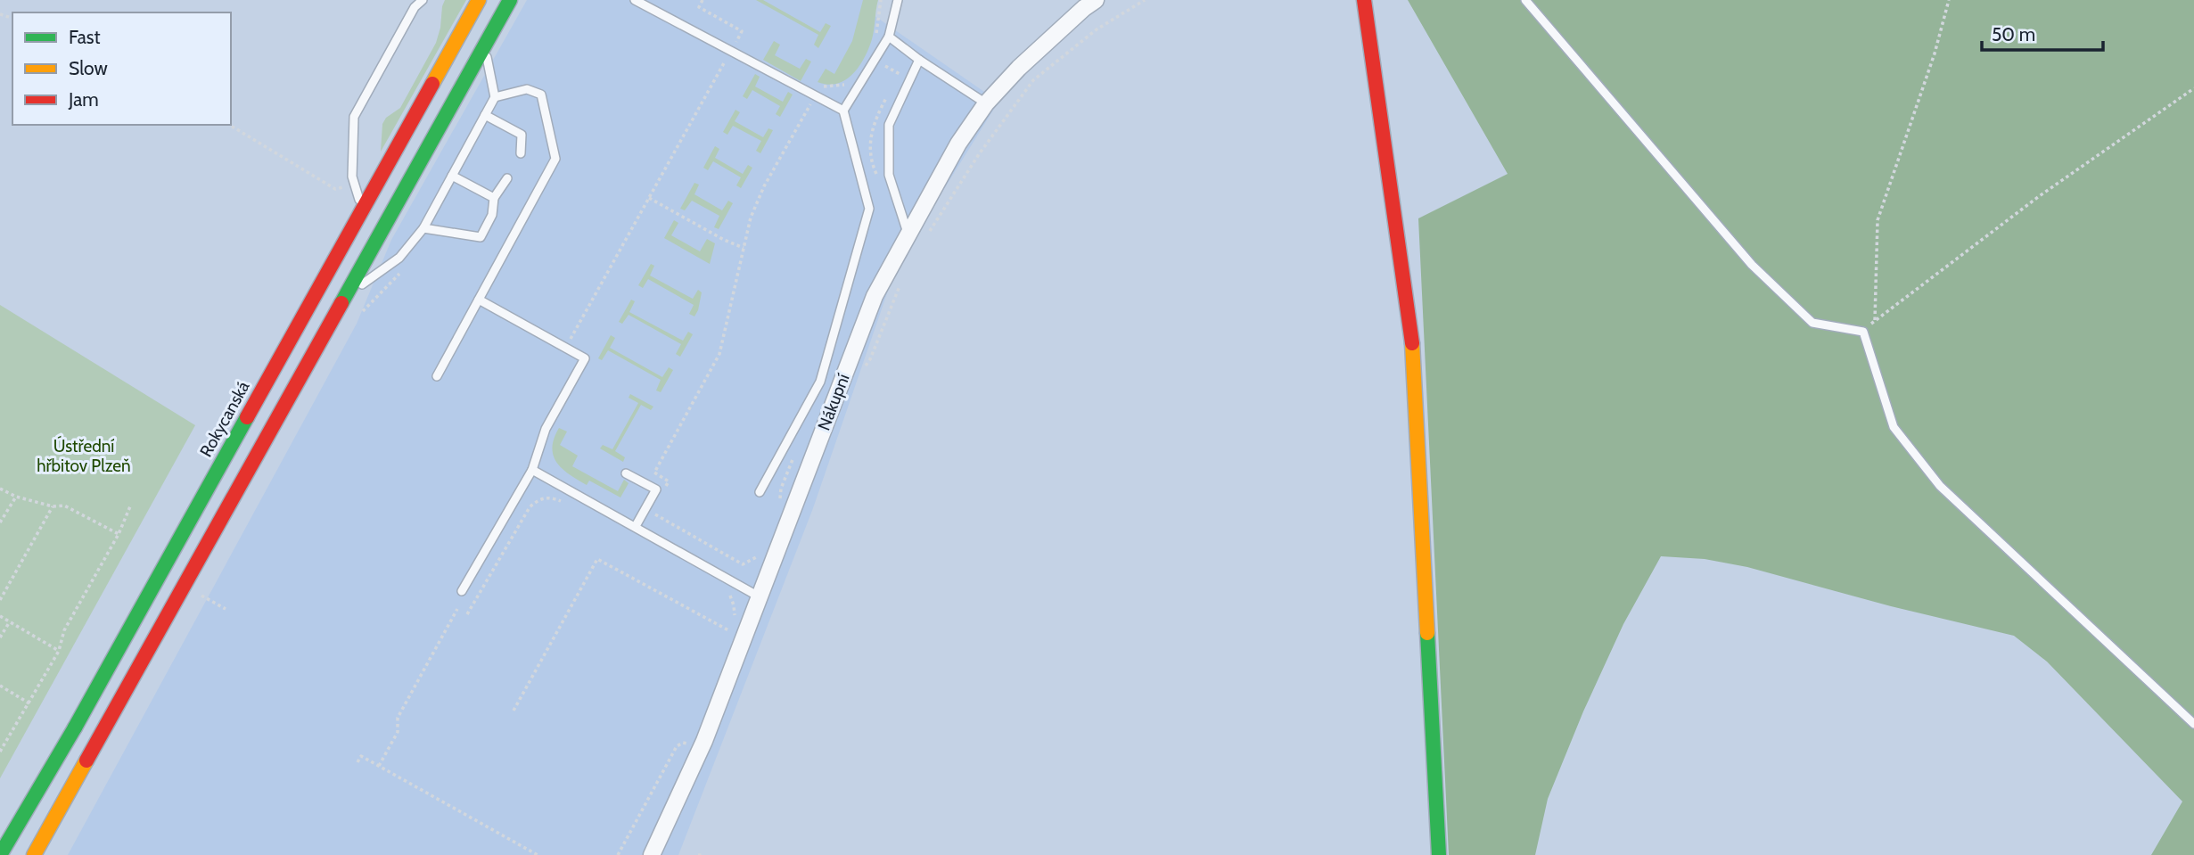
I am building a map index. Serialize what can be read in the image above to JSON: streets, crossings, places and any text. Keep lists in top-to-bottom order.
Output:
{
  "streets": {
    "main road": ["Rokycanská"],
    "street": ["Nákupní"]
  },
  "parks": ["Ústřední hřbitov Plzeň"],
  "legend": ["Fast", "Slow", "Jam"],
  "scale_bar": "50 m"
}
